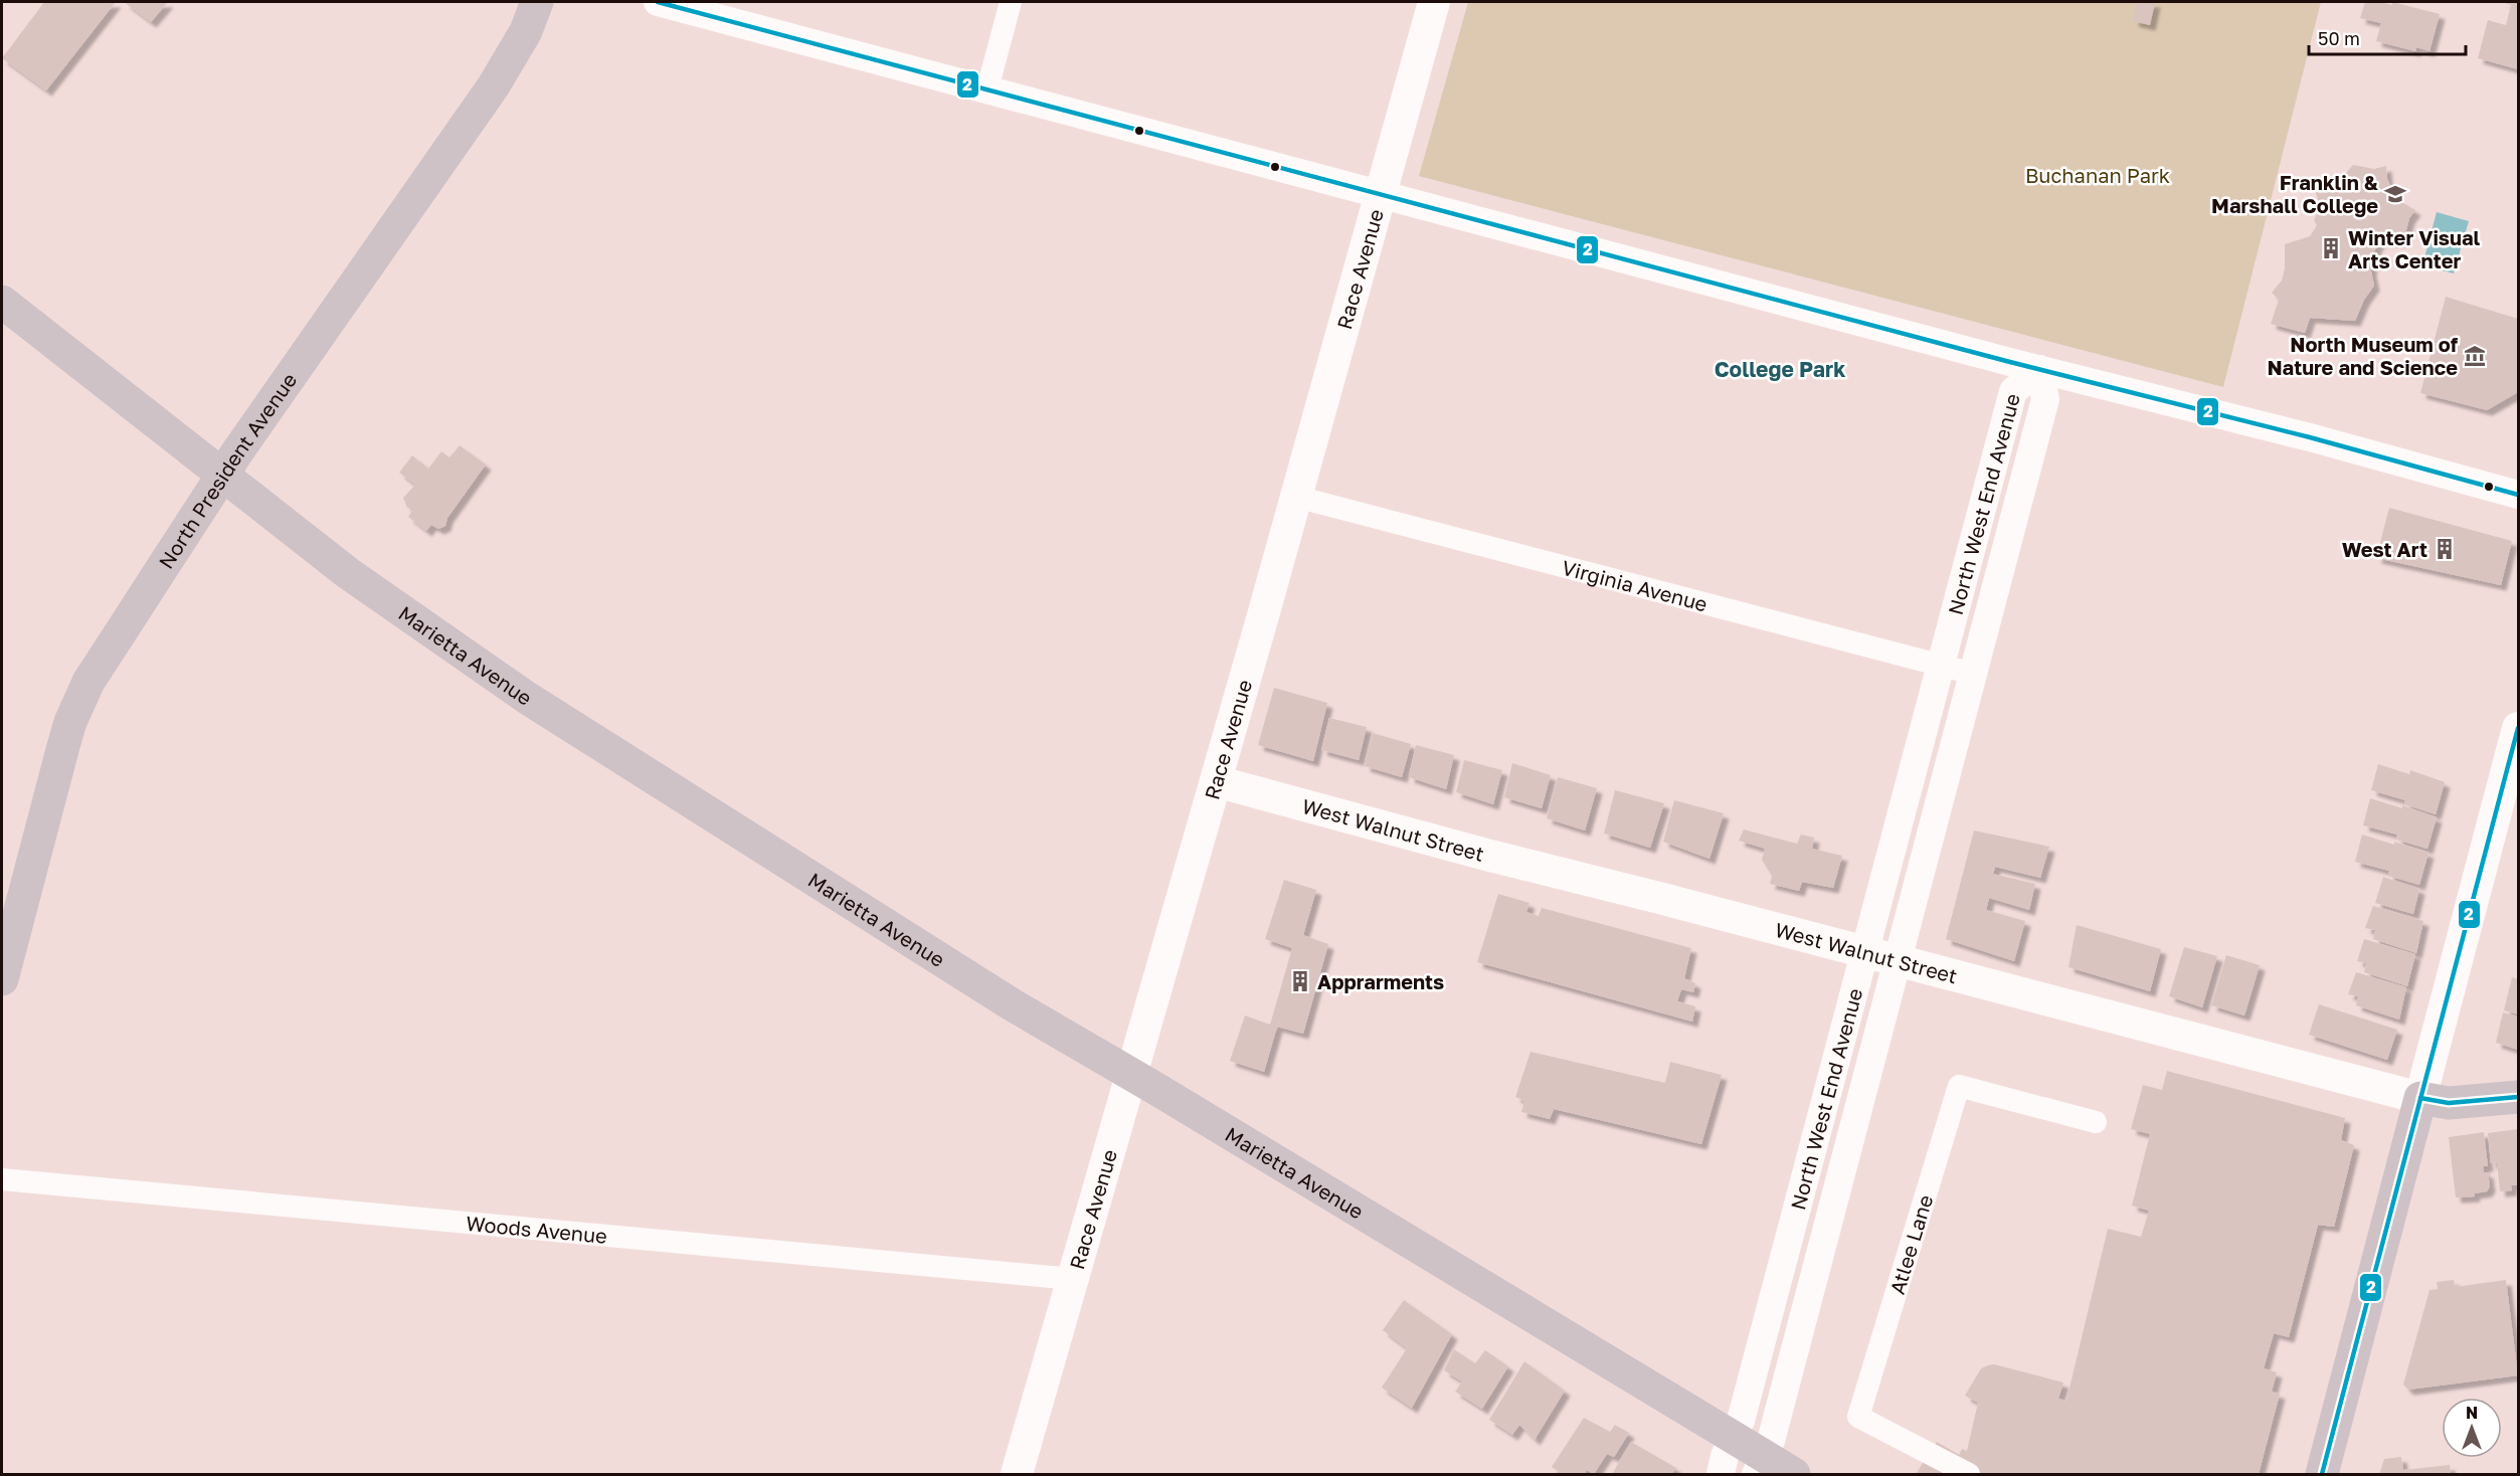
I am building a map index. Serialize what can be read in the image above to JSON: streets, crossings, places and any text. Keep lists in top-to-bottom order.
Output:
{
  "streets": {
    "main road": [
      "Race Avenue",
      "North President Avenue",
      "Marietta Avenue",
      "West Walnut Street"
    ],
    "street": [
      "North West End Avenue",
      "Virginia Avenue",
      "Woods Avenue",
      "Atlee Lane"
    ]
  },
  "crossings": [
    ["Race Avenue", "Virginia Avenue"],
    ["Race Avenue", "Marietta Avenue"],
    ["Race Avenue", "West Walnut Street"],
    ["Race Avenue", "Woods Avenue"],
    ["North President Avenue", "Marietta Avenue"],
    ["North West End Avenue", "Virginia Avenue"],
    ["North West End Avenue", "Marietta Avenue"],
    ["North West End Avenue", "West Walnut Street"]
  ],
  "districts": ["College Park"],
  "parks": ["Buchanan Park"],
  "places": {
    "school or university": ["Franklin & Marshall College"],
    "building": ["Winter Visual Arts Center", "West Art", "Apprarments"],
    "museum": ["North Museum of Nature and Science"]
  },
  "lines": ["transit line 2"],
  "scale_bar": "50 m",
  "north": "top"
}
